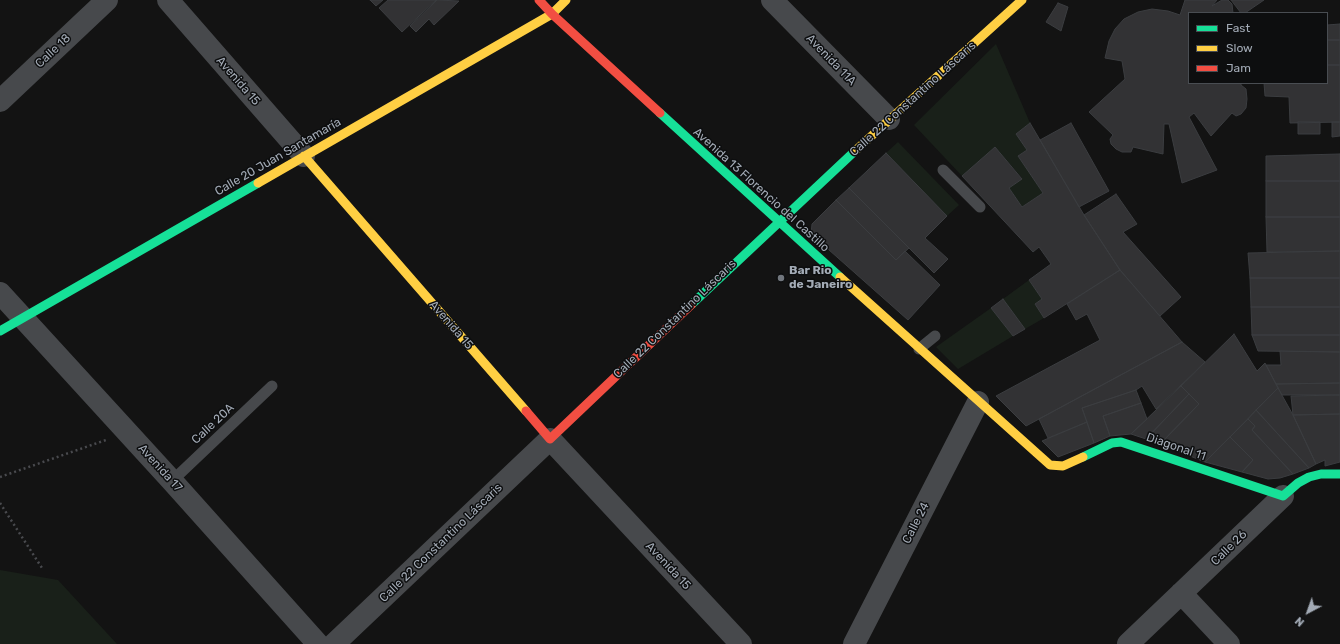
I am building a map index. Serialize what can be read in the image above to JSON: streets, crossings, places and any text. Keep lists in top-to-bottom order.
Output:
{
  "streets": {
    "street": [
      "Calle 18",
      "Avenida 11A",
      "Avenida 15",
      "Calle 22 Constantino Láscaris",
      "Calle 20 Juan Santamaría",
      "Avenida 13 Florencio del Castillo",
      "Diagonal 11",
      "Avenida 17",
      "Calle 24",
      "Calle 26"
    ],
    "lane": ["Calle 20A"]
  },
  "crossings": [
    ["Avenida 11A", "Calle 22 Constantino Láscaris"],
    ["Avenida 15", "Calle 22 Constantino Láscaris"],
    ["Avenida 15", "Calle 20 Juan Santamaría"],
    ["Calle 22 Constantino Láscaris", "Avenida 13 Florencio del Castillo"],
    ["Calle 20 Juan Santamaría", "Avenida 13 Florencio del Castillo"],
    ["Calle 20 Juan Santamaría", "Avenida 17"],
    ["Avenida 13 Florencio del Castillo", "Diagonal 11"],
    ["Avenida 13 Florencio del Castillo", "Calle 24"],
    ["Calle 20A", "Avenida 17"],
    ["Diagonal 11", "Calle 26"]
  ],
  "places": ["Bar Rio de Janeiro"],
  "legend": ["Fast", "Slow", "Jam"],
  "north": "bottom left"
}
